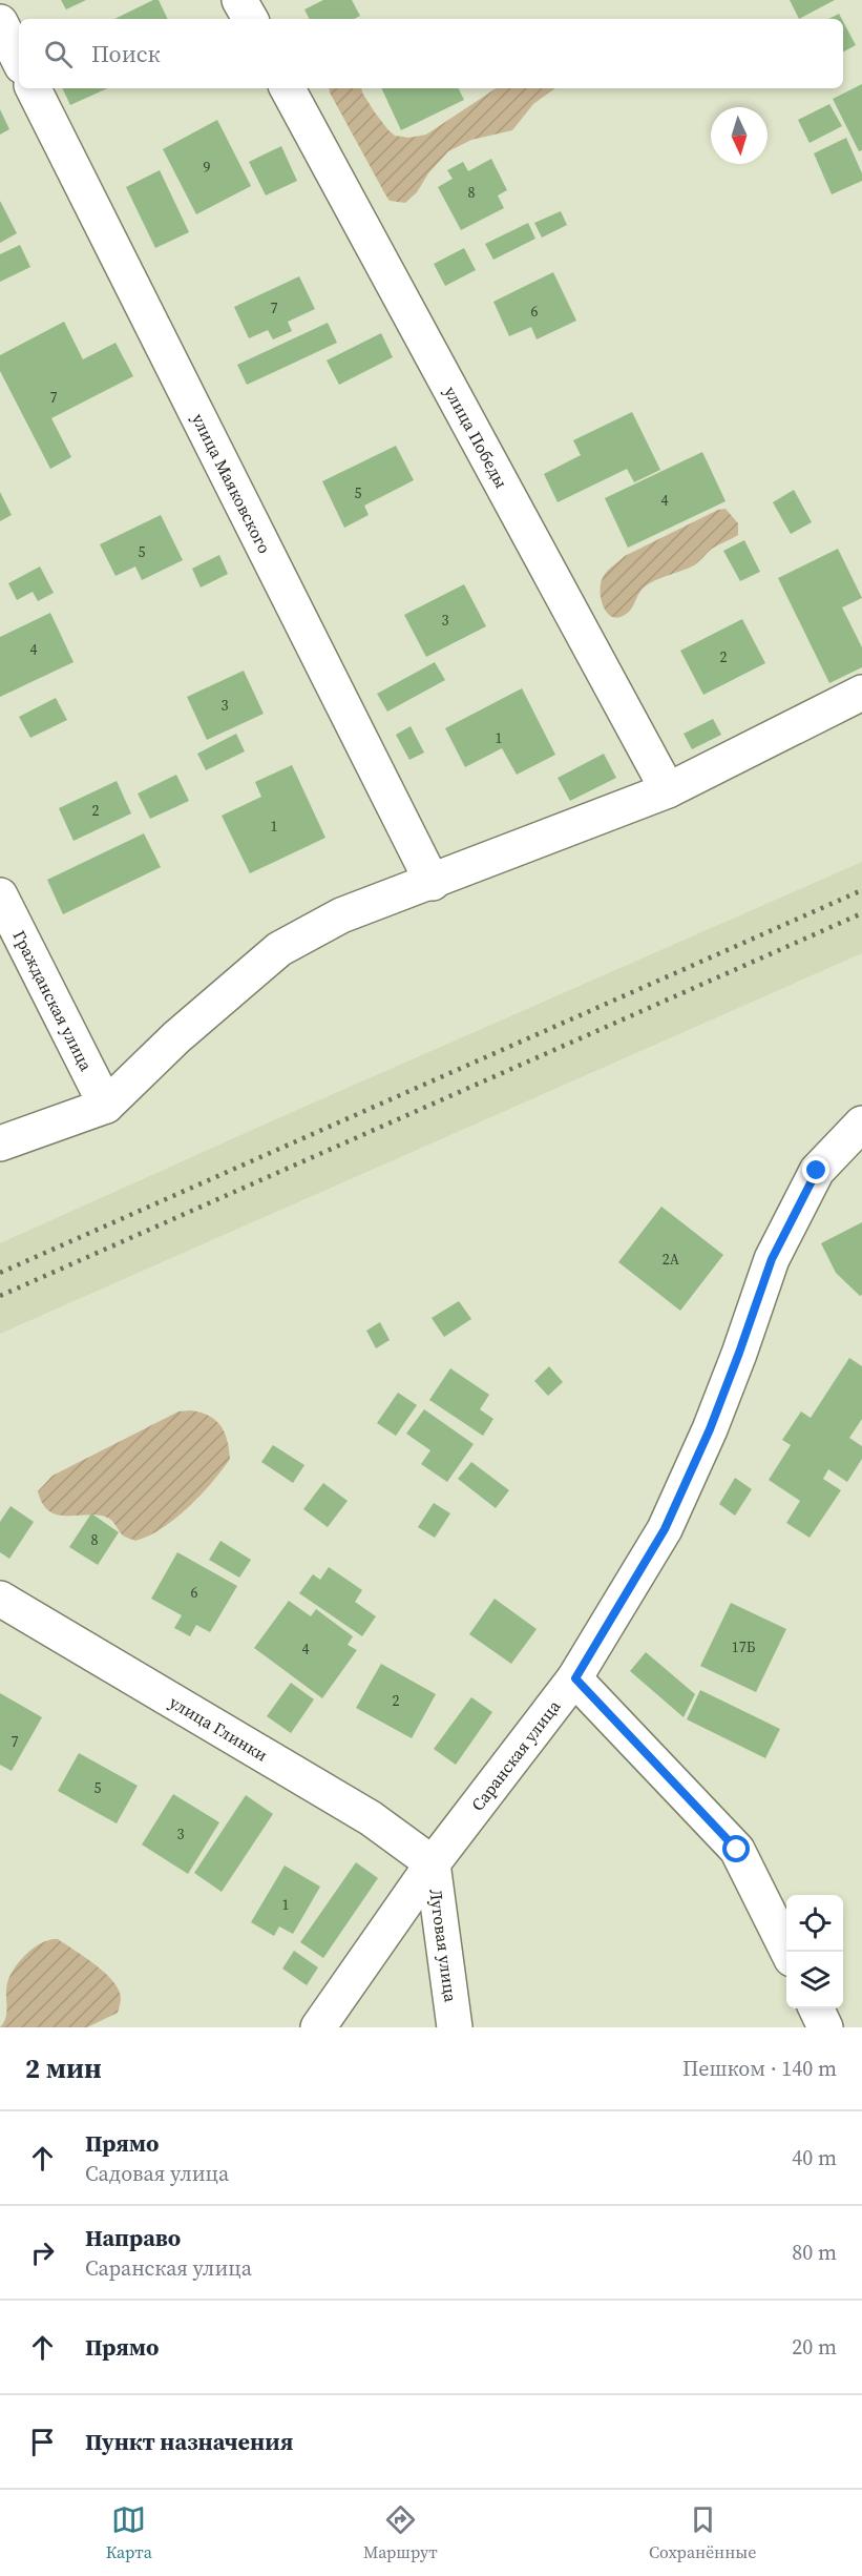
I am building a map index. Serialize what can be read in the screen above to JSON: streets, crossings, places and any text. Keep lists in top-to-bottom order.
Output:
{
  "streets": {
    "street": [
      "улица Победы",
      "улица Маяковского",
      "Гражданская улица",
      "улица Глинки",
      "Саранская улица",
      "Луговая улица"
    ]
  },
  "crossings": [
    ["улица Глинки", "Саранская улица"],
    ["улица Глинки", "Луговая улица"],
    ["Саранская улица", "Луговая улица"]
  ],
  "house_numbers": [
    "9",
    "8",
    "7",
    "6",
    "7",
    "5",
    "4",
    "5",
    "3",
    "4",
    "2",
    "3",
    "1",
    "2",
    "1",
    "2А",
    "8",
    "6",
    "17Б",
    "4",
    "2",
    "7",
    "5",
    "3",
    "1"
  ],
  "north": "bottom",
  "page": {
    "search": "Поиск",
    "heading": ["2 мин", "Пешком · 140 m"],
    "list": [
      ["Прямо", "Садовая улица", "40 m"],
      ["Направо", "Саранская улица", "80 m"],
      ["Прямо", "20 m"],
      "Пункт назначения"
    ],
    "nav": ["Карта", "Маршрут", "Сохранённые"]
  }
}
